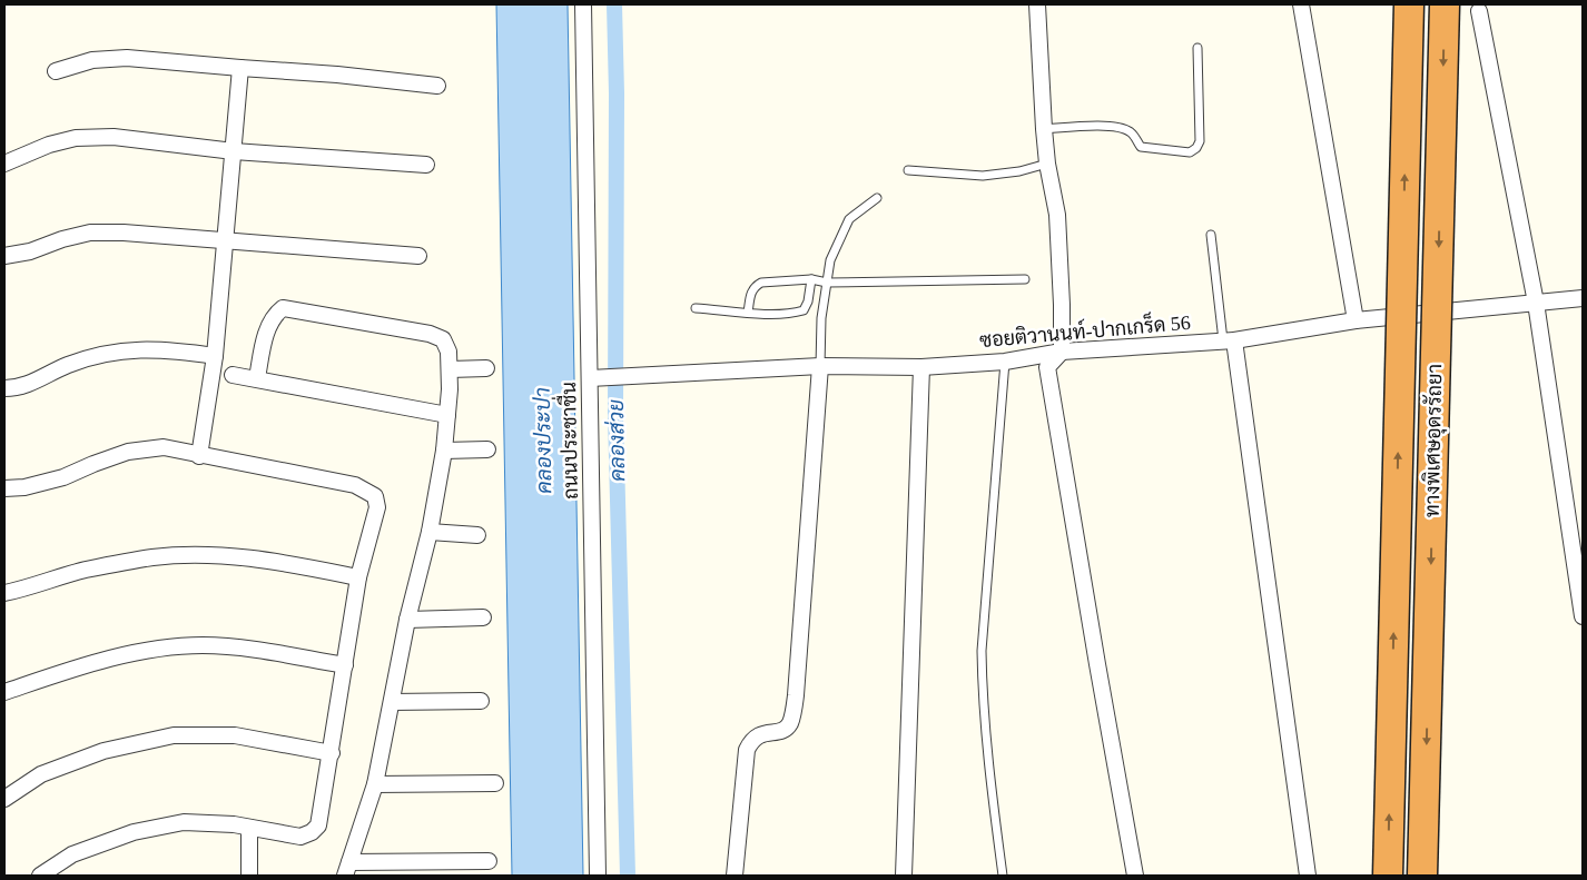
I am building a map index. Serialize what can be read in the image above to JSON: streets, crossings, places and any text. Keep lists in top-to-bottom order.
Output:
{
  "streets": {
    "highway": ["ทางพิเศษอุดรรัถยา"],
    "street": ["ซอยติวานนท์-ปากเกร็ด 56", "ถนนประชาชื่น"]
  },
  "crossings": [
    ["ซอยติวานนท์-ปากเกร็ด 56", "ถนนประชาชื่น"]
  ],
  "water": ["คลองประปา", "คลองส่วย"]
}
